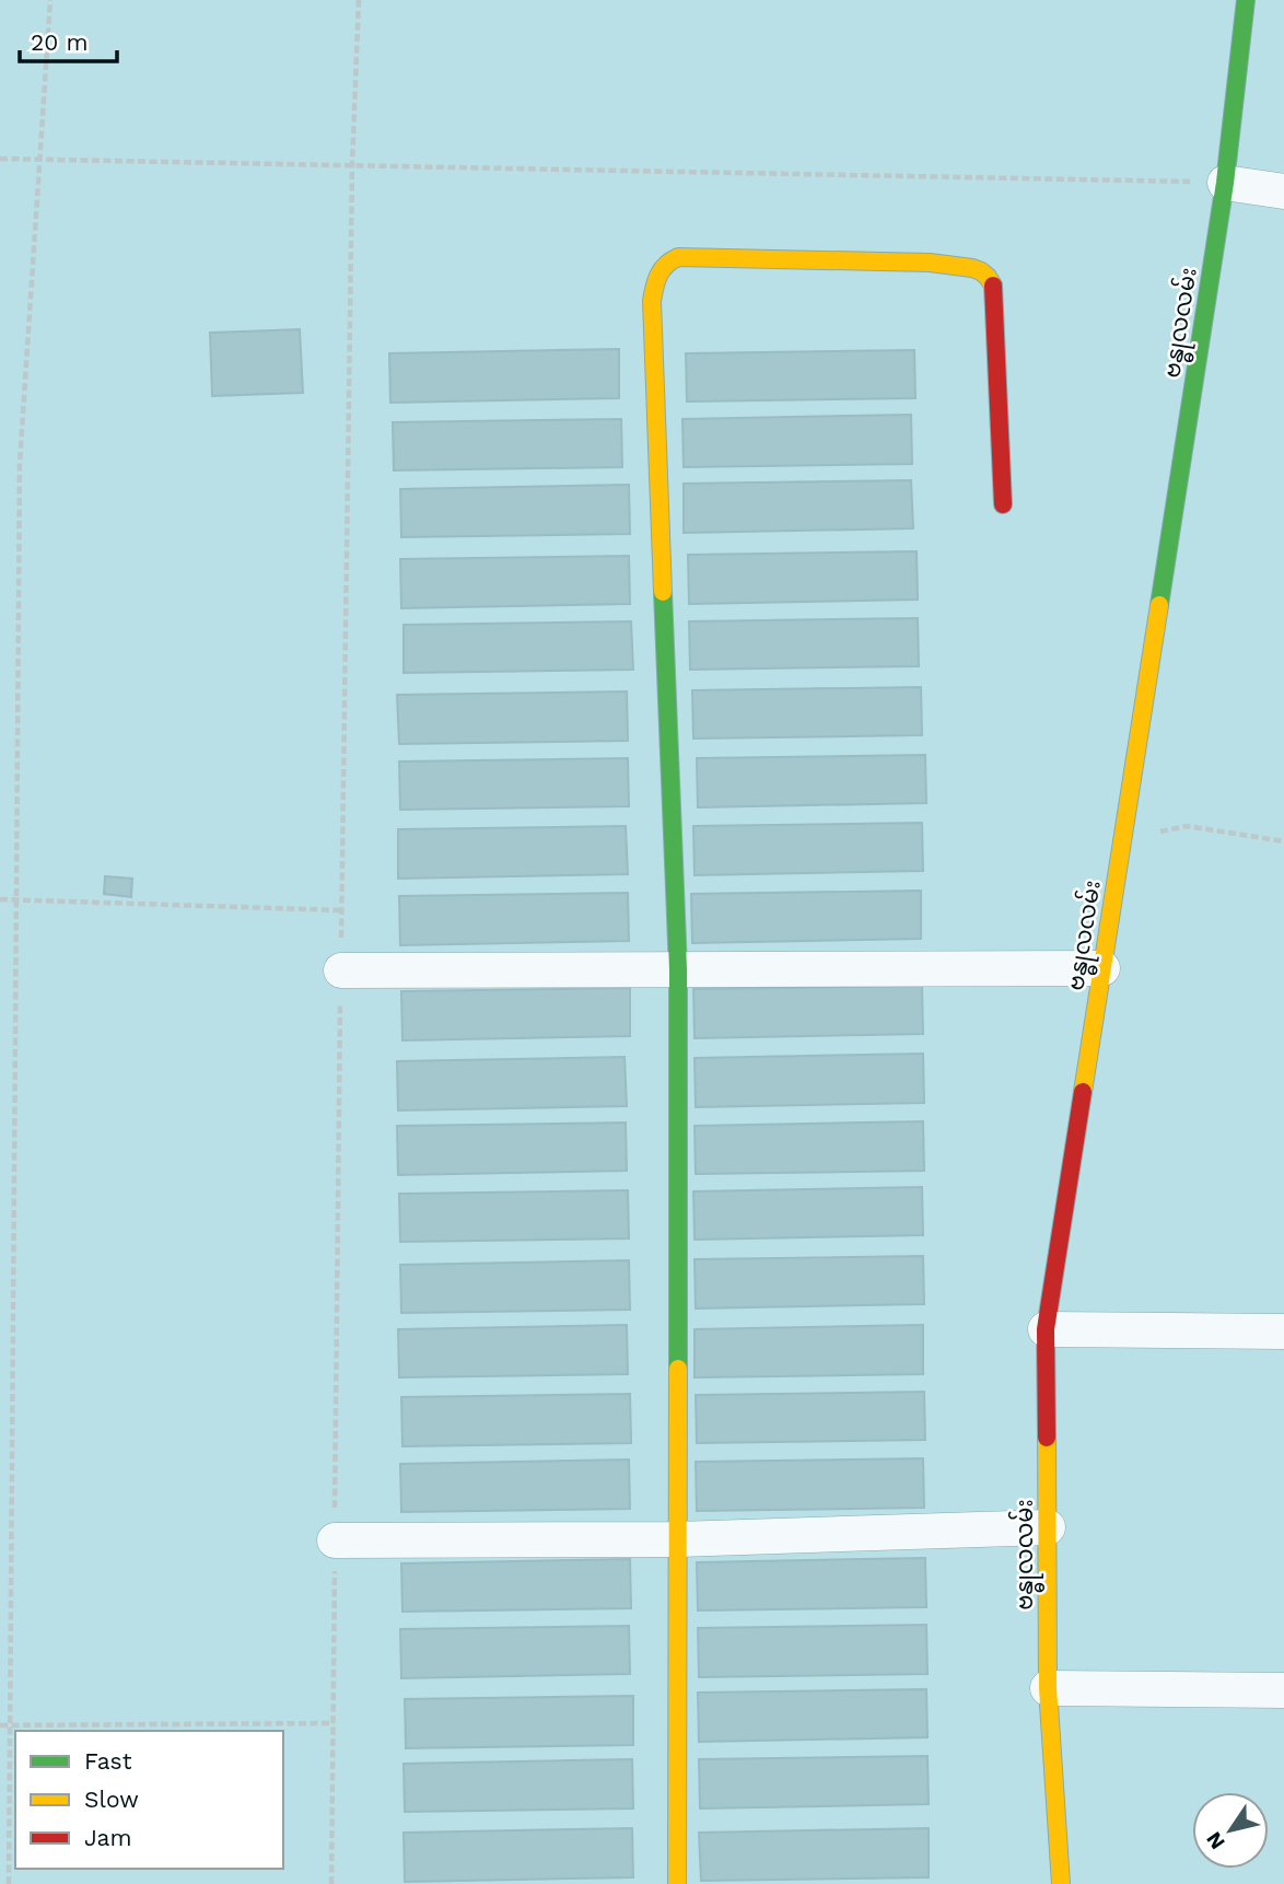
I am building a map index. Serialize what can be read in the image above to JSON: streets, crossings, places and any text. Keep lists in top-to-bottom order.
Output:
{
  "streets": {
    "street": ["ဗန္ဓုလလမ်း"]
  },
  "legend": ["Fast", "Slow", "Jam"],
  "scale_bar": "20 m",
  "north": "bottom left"
}
